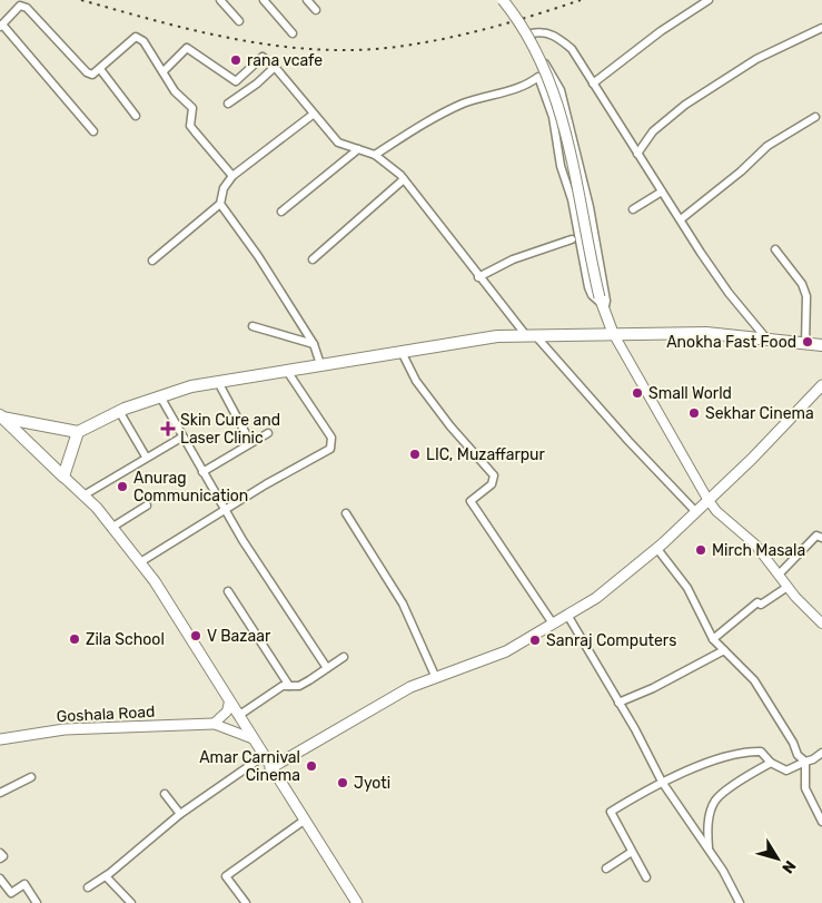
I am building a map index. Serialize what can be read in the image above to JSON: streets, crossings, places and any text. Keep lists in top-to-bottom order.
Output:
{
  "streets": {
    "main road": ["Goshala Road"]
  },
  "places": {
    "other": [
      "rana vcafe",
      "Anokha Fast Food",
      "Small World",
      "Sekhar Cinema",
      "LIC, Muzaffarpur",
      "Anurag Communication",
      "Mirch Masala",
      "V Bazaar",
      "Zila School",
      "Sanraj Computers",
      "Amar Carnival Cinema",
      "Jyoti"
    ],
    "health": ["Skin Cure and Laser Clinic"]
  },
  "north": "bottom right"
}
